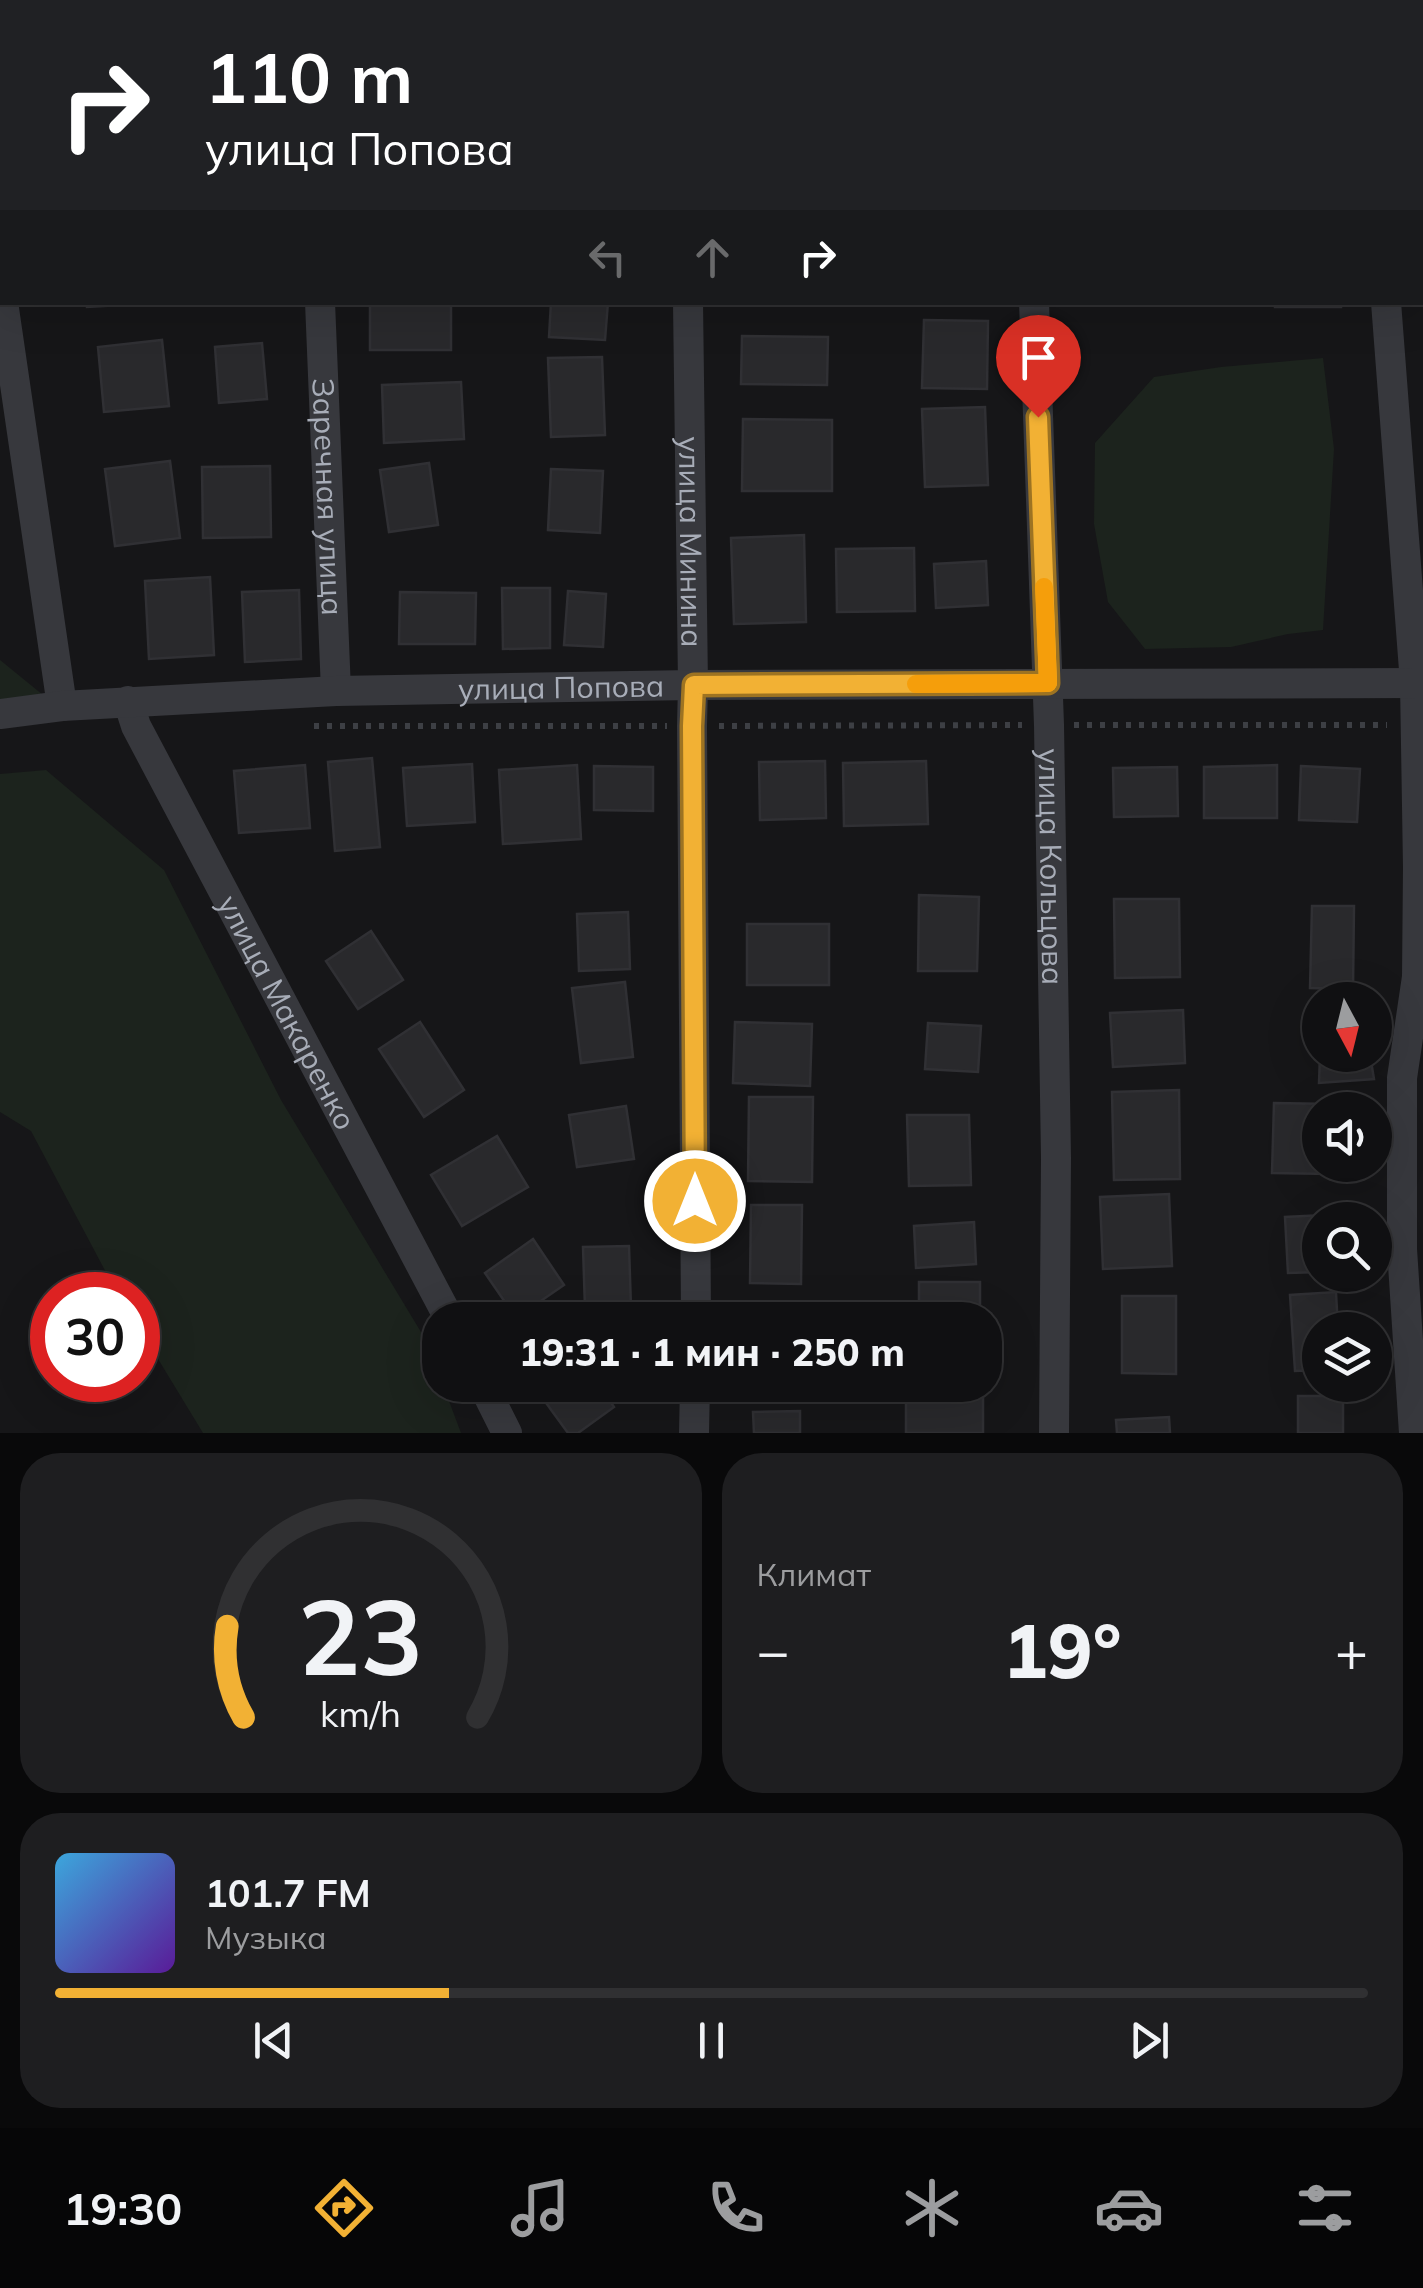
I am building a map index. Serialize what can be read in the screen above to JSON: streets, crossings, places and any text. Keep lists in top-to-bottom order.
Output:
{
  "streets": {
    "street": [
      "Заречная улица",
      "улица Минина",
      "улица Попова",
      "улица Кольцова",
      "улица Макаренко"
    ]
  },
  "crossings": [
    ["Заречная улица", "улица Попова"],
    ["улица Минина", "улица Попова"],
    ["улица Попова", "улица Кольцова"],
    ["улица Попова", "улица Макаренко"]
  ],
  "north": "bottom",
  "page": {
    "turn": ["110 m", "улица Попова"],
    "limit": "30",
    "trip": "19:31 · 1 мин · 250 m",
    "tile": "Климат",
    "heat": ["−", "19°", "+"],
    "song": ["101.7 FM", "Музыка"],
    "tabs": "19:30",
    "gauge": ["23", "km/h"]
  }
}
